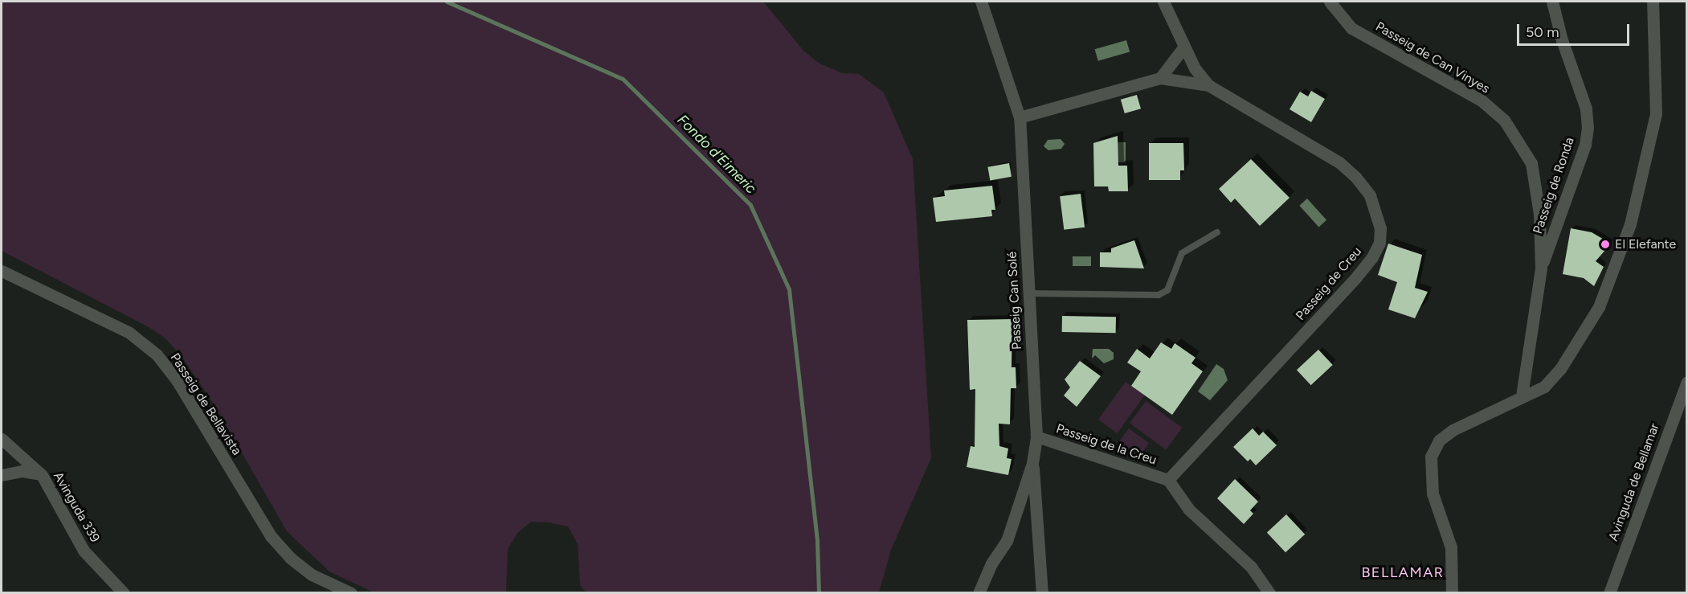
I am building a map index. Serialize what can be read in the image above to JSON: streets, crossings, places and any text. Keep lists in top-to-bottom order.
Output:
{
  "streets": {
    "street": [
      "Passeig de Can Vinyes",
      "Passeig de Ronda",
      "Passeig de Creu",
      "Passeig Can Solé",
      "Passeig de Bellavista",
      "Passeig de la Creu",
      "Avinguda de Bellamar",
      "Avinguda 339"
    ]
  },
  "crossings": [
    ["Passeig de Can Vinyes", "Passeig de Ronda"],
    ["Passeig de Creu", "Passeig de la Creu"],
    ["Passeig Can Solé", "Passeig de la Creu"]
  ],
  "districts": ["BELLAMAR"],
  "water": ["Fondo d'Eimeric"],
  "places": ["El Elefante"],
  "scale_bar": "50 m"
}
